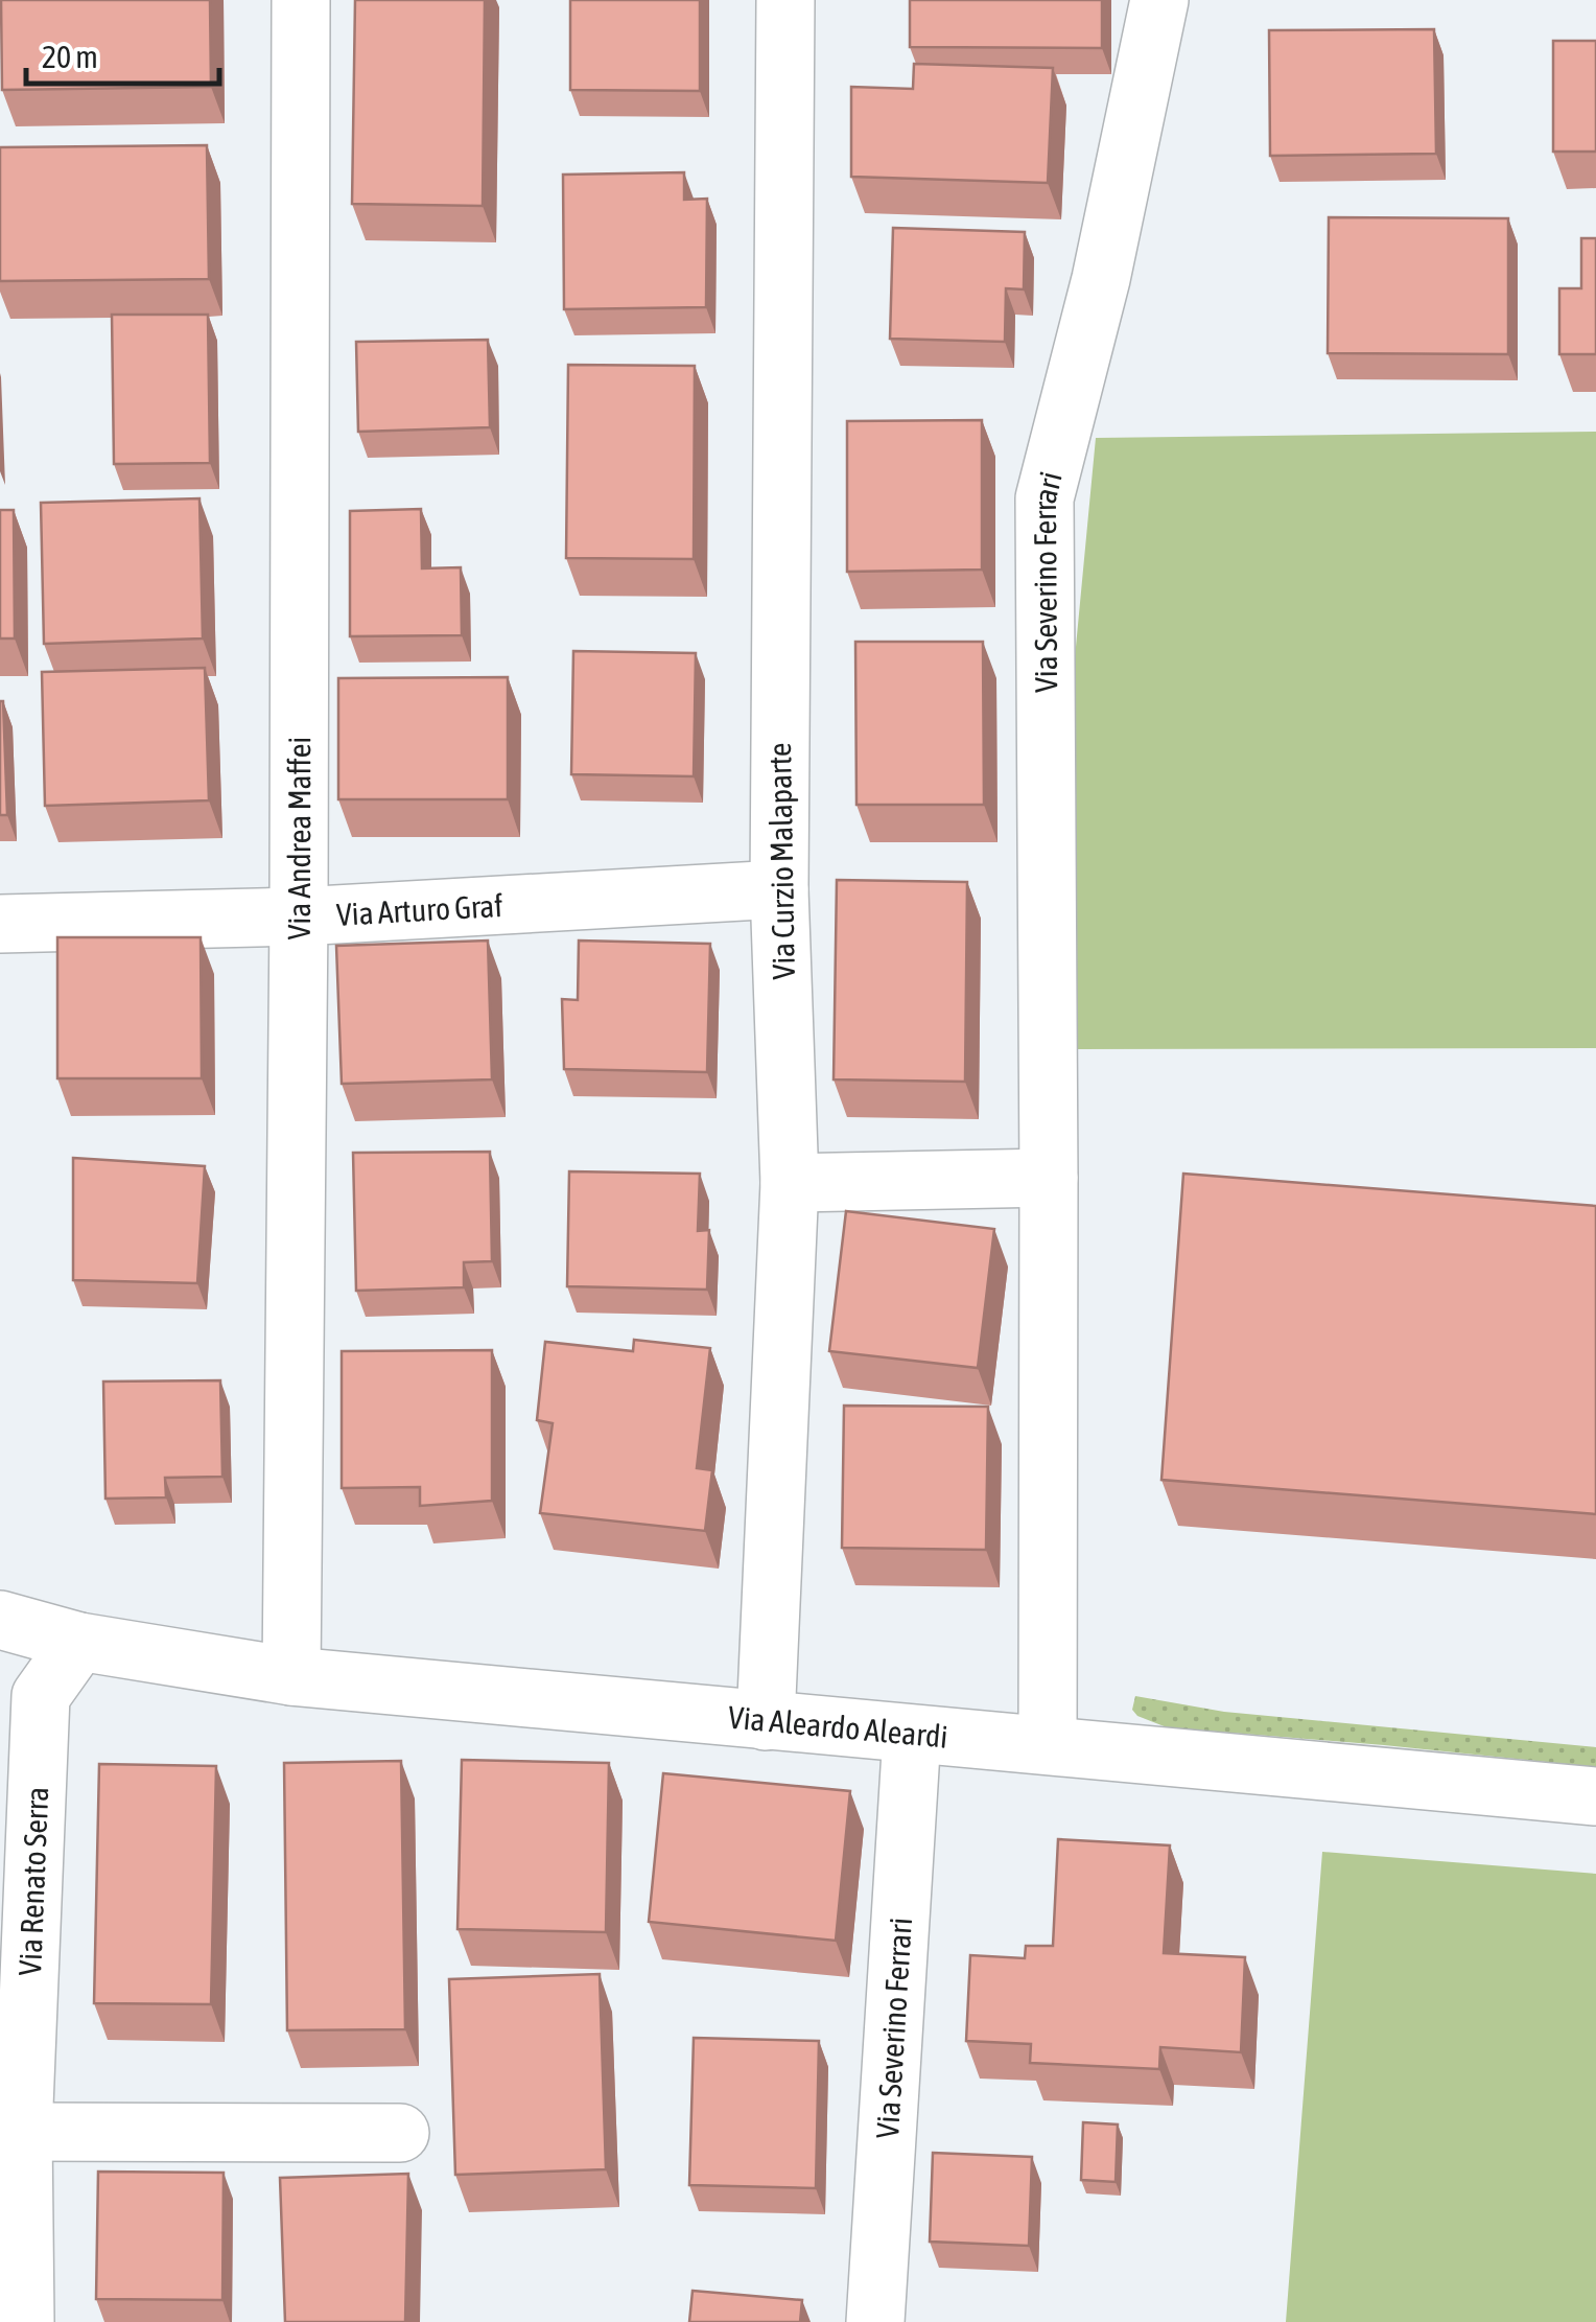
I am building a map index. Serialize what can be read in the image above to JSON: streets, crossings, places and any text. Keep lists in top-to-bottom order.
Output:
{
  "streets": {
    "street": [
      "Via Severino Ferrari",
      "Via Andrea Maffei",
      "Via Curzio Malaparte",
      "Via Arturo Graf",
      "Via Aleardo Aleardi",
      "Via Renato Serra"
    ]
  },
  "crossings": [
    ["Via Severino Ferrari", "Via Aleardo Aleardi"],
    ["Via Andrea Maffei", "Via Arturo Graf"],
    ["Via Andrea Maffei", "Via Aleardo Aleardi"],
    ["Via Curzio Malaparte", "Via Arturo Graf"],
    ["Via Curzio Malaparte", "Via Aleardo Aleardi"],
    ["Via Aleardo Aleardi", "Via Renato Serra"]
  ],
  "scale_bar": "20 m"
}
